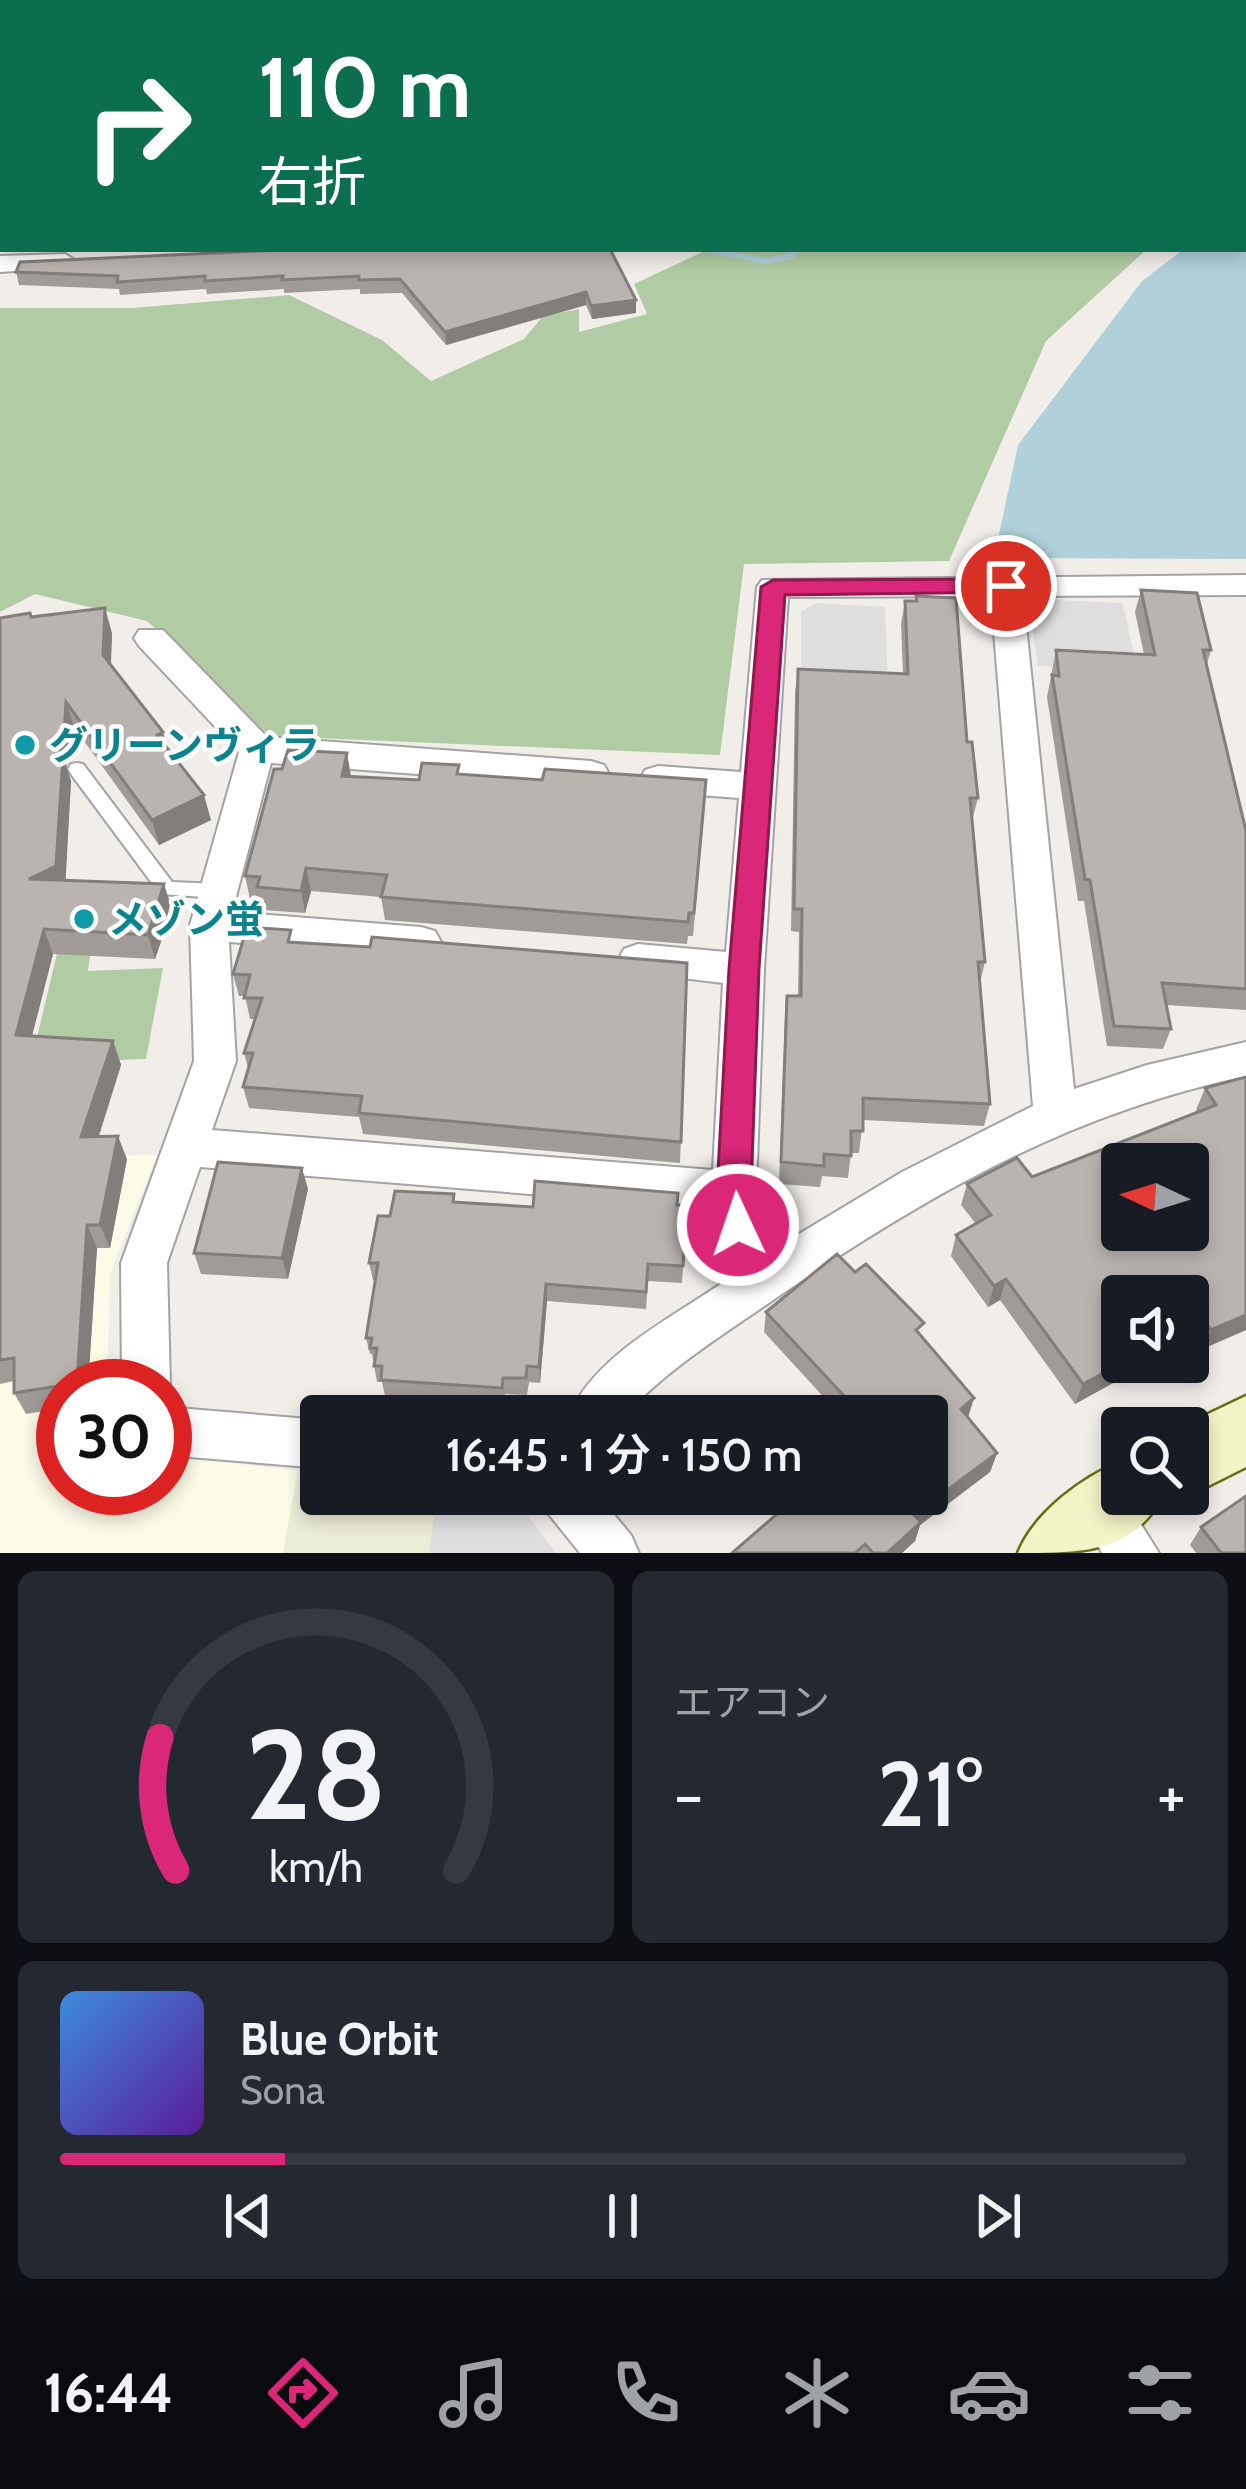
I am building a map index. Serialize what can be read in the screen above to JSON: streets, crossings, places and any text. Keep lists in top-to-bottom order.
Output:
{
  "places": ["グリーンヴィラ", "メゾン蛍"],
  "north": "left",
  "page": {
    "turn": ["110 m", "右折"],
    "limit": "30",
    "trip": "16:45 · 1 分 · 150 m",
    "tile": "エアコン",
    "heat": ["−", "21°", "+"],
    "song": ["Blue Orbit", "Sona"],
    "tabs": "16:44",
    "gauge": ["28", "km/h"]
  }
}
